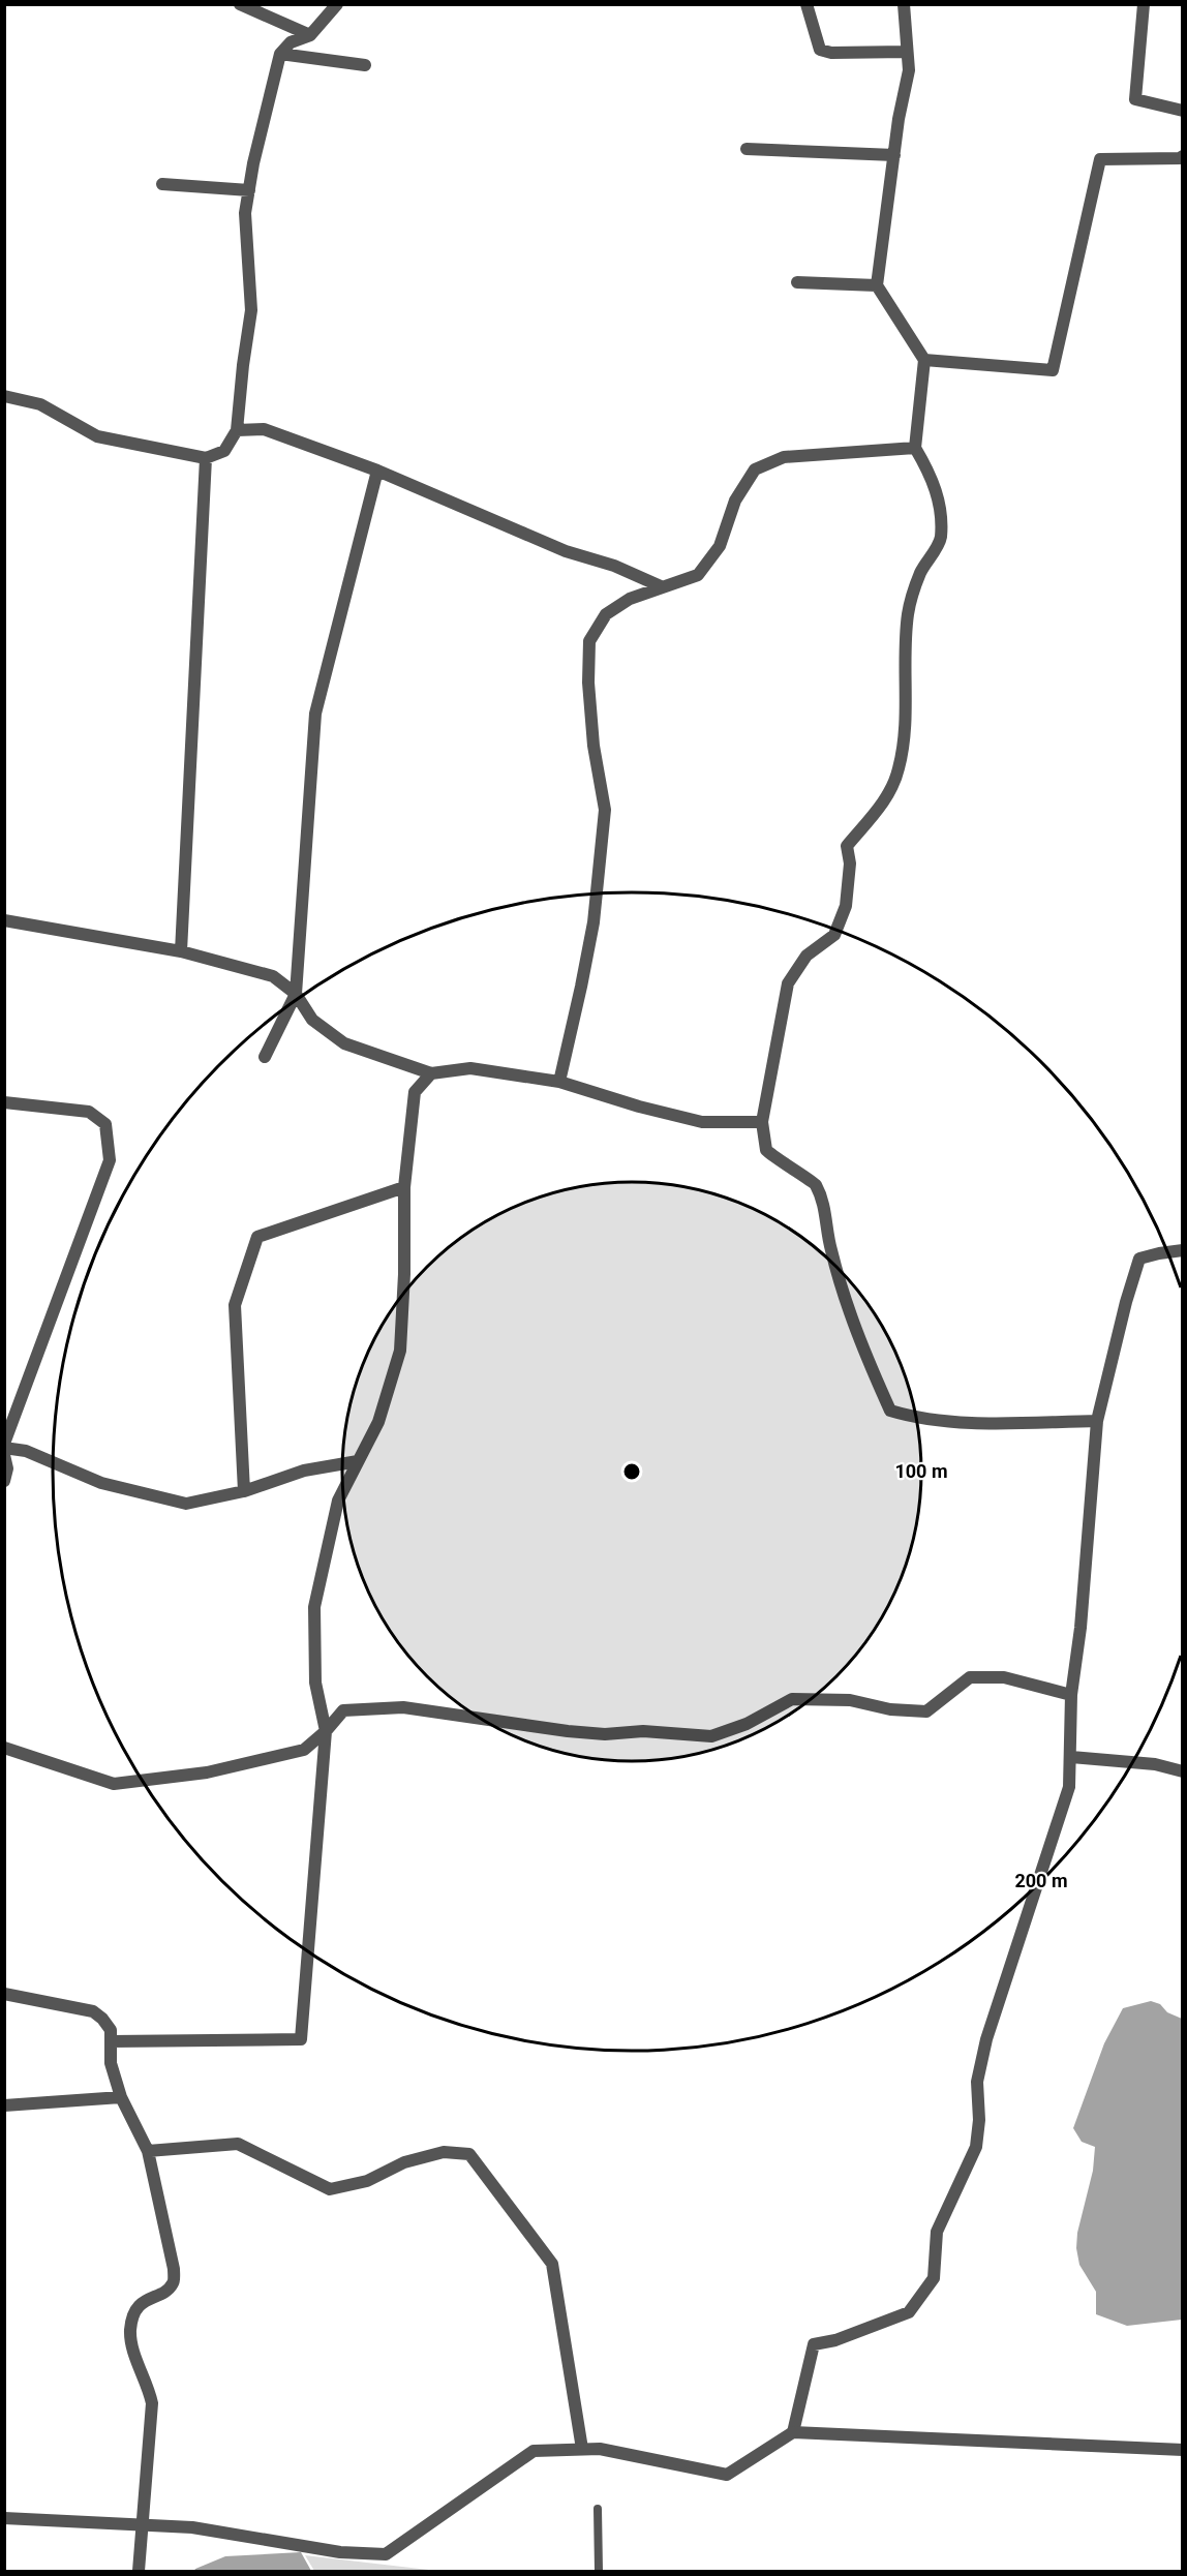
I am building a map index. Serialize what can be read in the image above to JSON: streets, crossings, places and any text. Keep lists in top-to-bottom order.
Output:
{
  "rings": ["100 m", "200 m"]
}
